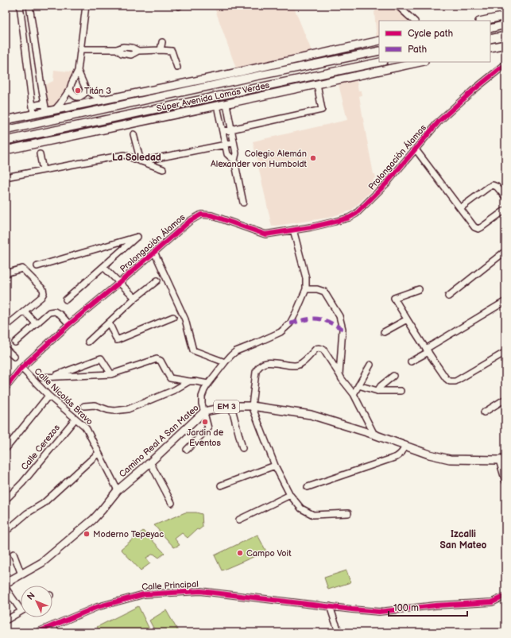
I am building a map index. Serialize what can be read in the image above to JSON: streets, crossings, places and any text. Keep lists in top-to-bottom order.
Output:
{
  "streets": {
    "main road": ["Súper Avenida Lomas Verdes", "EM 3", "Camino Real A San Mateo"],
    "street": [
      "Prolongación Álamos",
      "Calle Nicolás Bravo",
      "Calle Cerezos",
      "Calle Principal"
    ]
  },
  "crossings": [
    ["Prolongación Álamos", "Calle Nicolás Bravo"],
    ["Calle Nicolás Bravo", "Camino Real A San Mateo"],
    ["Calle Nicolás Bravo", "Calle Cerezos"]
  ],
  "districts": ["La Soledad", "Izcalli San Mateo"],
  "places": [
    "Titán 3",
    "Colegio Alemán Alexander von Humboldt",
    "Jardin de Eventos",
    "Moderno Tepeyac",
    "Campo Voit"
  ],
  "legend": ["Cycle path", "Path"],
  "scale_bar": "100 m",
  "north": "top left"
}
